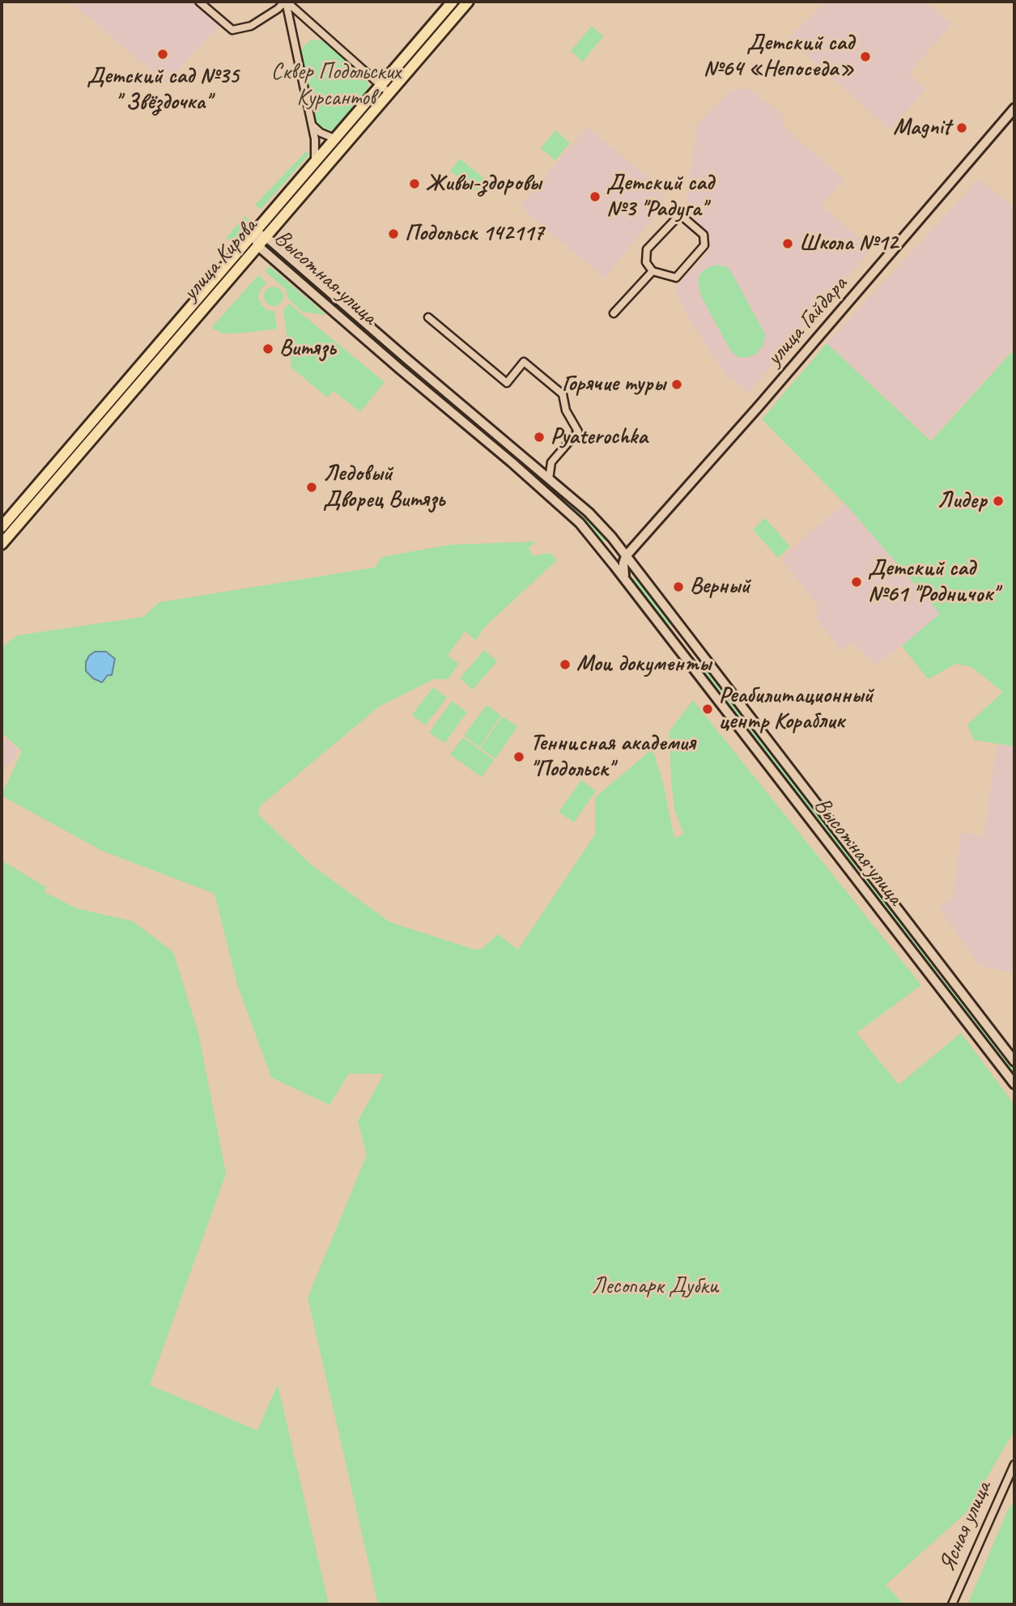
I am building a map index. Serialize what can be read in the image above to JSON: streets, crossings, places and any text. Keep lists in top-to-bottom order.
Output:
{
  "streets": {
    "main road": ["улица Кирова"],
    "street": ["Высотная улица", "улица Гайдара", "Ясная улица"]
  },
  "crossings": [
    ["улица Кирова", "Высотная улица"],
    ["Высотная улица", "улица Гайдара"]
  ],
  "parks": ["Сквер Подольских Курсантов", "Лесопарк Дубки"],
  "places": [
    "Детский сад №35 \" Звёздочка\"",
    "Детский сад №64 «Непоседа»",
    "Magnit",
    "Живы-здоровы",
    "Детский сад №3 \"Радуга\"",
    "Подольск 142117",
    "Школа №12",
    "Витязь",
    "Горячие туры",
    "Pyaterochka",
    "Ледовый Дворец Витязь",
    "Лидер",
    "Детский сад №61 \"Родничок\"",
    "Верный",
    "Мои документы",
    "Реабилитационный центр Кораблик",
    "Теннисная академия \"Подольск\""
  ]
}
